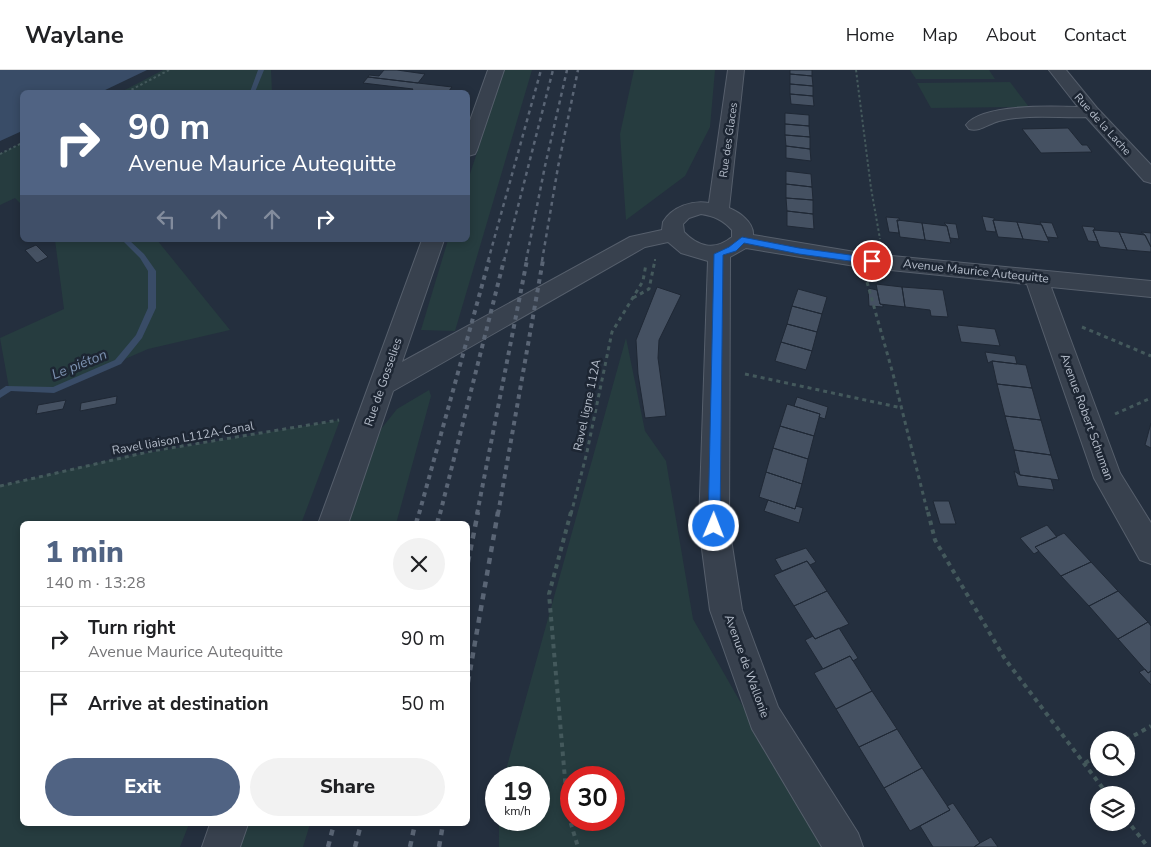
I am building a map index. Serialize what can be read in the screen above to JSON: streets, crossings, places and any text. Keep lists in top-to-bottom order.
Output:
{
  "streets": {
    "street": [
      "Rue de la Lache",
      "Rue des Glaces",
      "Avenue Maurice Autequitte",
      "Rue de Gosselies",
      "Avenue Robert Schuman",
      "Avenue de Wallonie"
    ],
    "path": ["Ravel ligne 112A", "Ravel liaison L112A-Canal"]
  },
  "crossings": [
    ["Rue des Glaces", "Avenue Maurice Autequitte"],
    ["Rue des Glaces", "Avenue de Wallonie"],
    ["Avenue Maurice Autequitte", "Avenue Robert Schuman"],
    ["Avenue Maurice Autequitte", "Avenue de Wallonie"],
    ["Rue de Gosselies", "Ravel liaison L112A-Canal"]
  ],
  "water": ["Le piéton"],
  "page": {
    "header": "Waylane",
    "nav": [
      "Home",
      "Map",
      "About",
      "Contact"
    ],
    "turn": ["90 m", "Avenue Maurice Autequitte"],
    "heading": ["1 min", "140 m · 13:28"],
    "list": [
      {
        "name": "Turn right",
        "note": "Avenue Maurice Autequitte",
        "value": "90 m"
      },
      {
        "name": "Arrive at destination",
        "value": "50 m"
      }
    ],
    "buttons": ["Exit", "Share"],
    "speed": "19 km/h",
    "limit": "30"
  }
}
